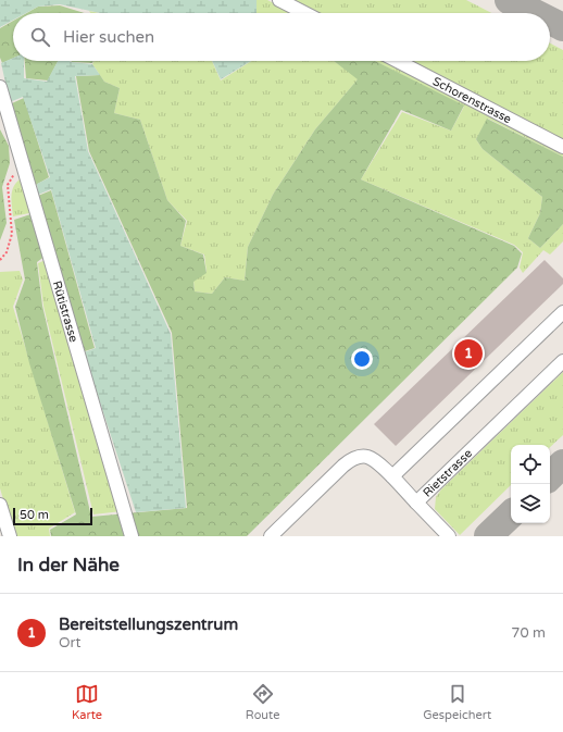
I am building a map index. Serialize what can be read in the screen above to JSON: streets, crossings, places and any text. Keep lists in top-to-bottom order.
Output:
{
  "streets": {
    "lane": ["Schorenstrasse", "Rütistrasse", "Rietstrasse"]
  },
  "scale_bar": "50 m",
  "page": {
    "search": "Hier suchen",
    "pins": "1",
    "scale": "50 m",
    "heading": "In der Nähe",
    "list": [
      {
        "mark": "1",
        "name": "Bereitstellungszentrum",
        "note": "Ort",
        "value": "70 m"
      }
    ],
    "nav": ["Karte", "Route", "Gespeichert"]
  }
}
